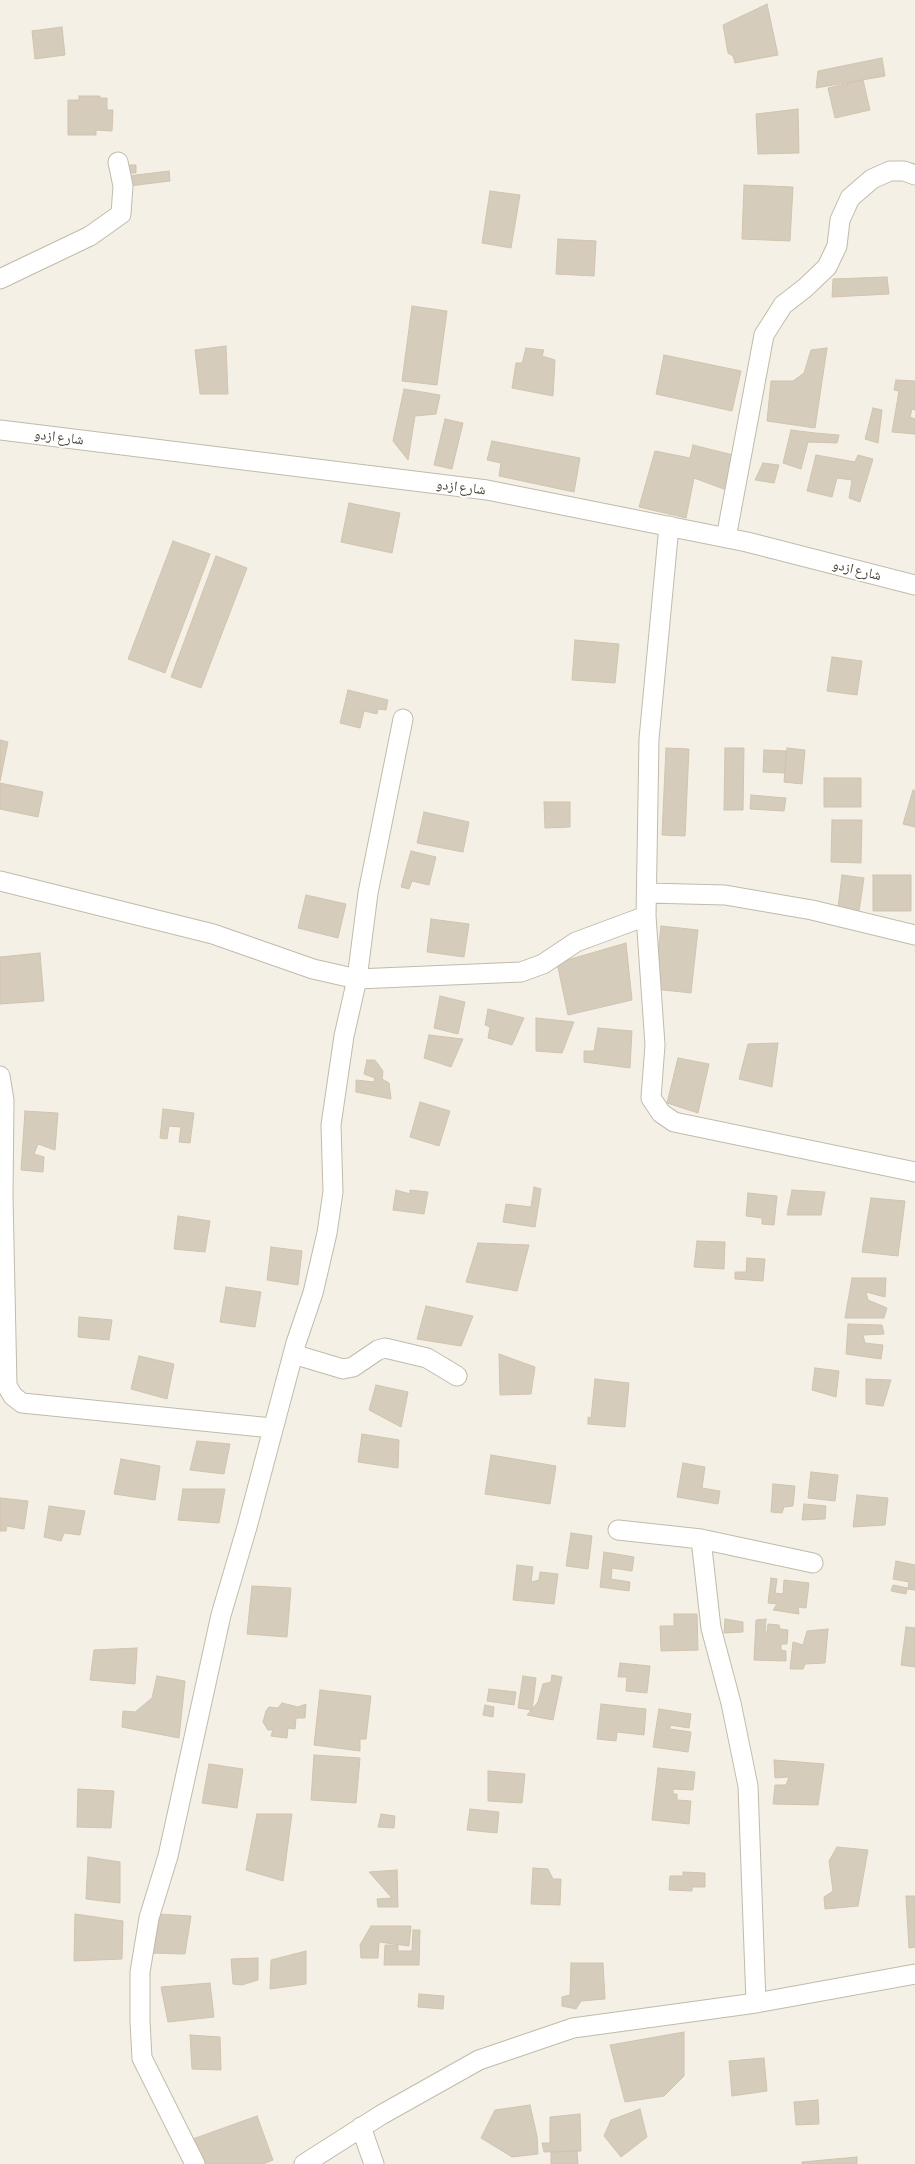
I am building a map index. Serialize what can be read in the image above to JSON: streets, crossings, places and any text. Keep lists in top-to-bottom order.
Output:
{
  "streets": {
    "street": ["شارع ازدو"]
  }
}
